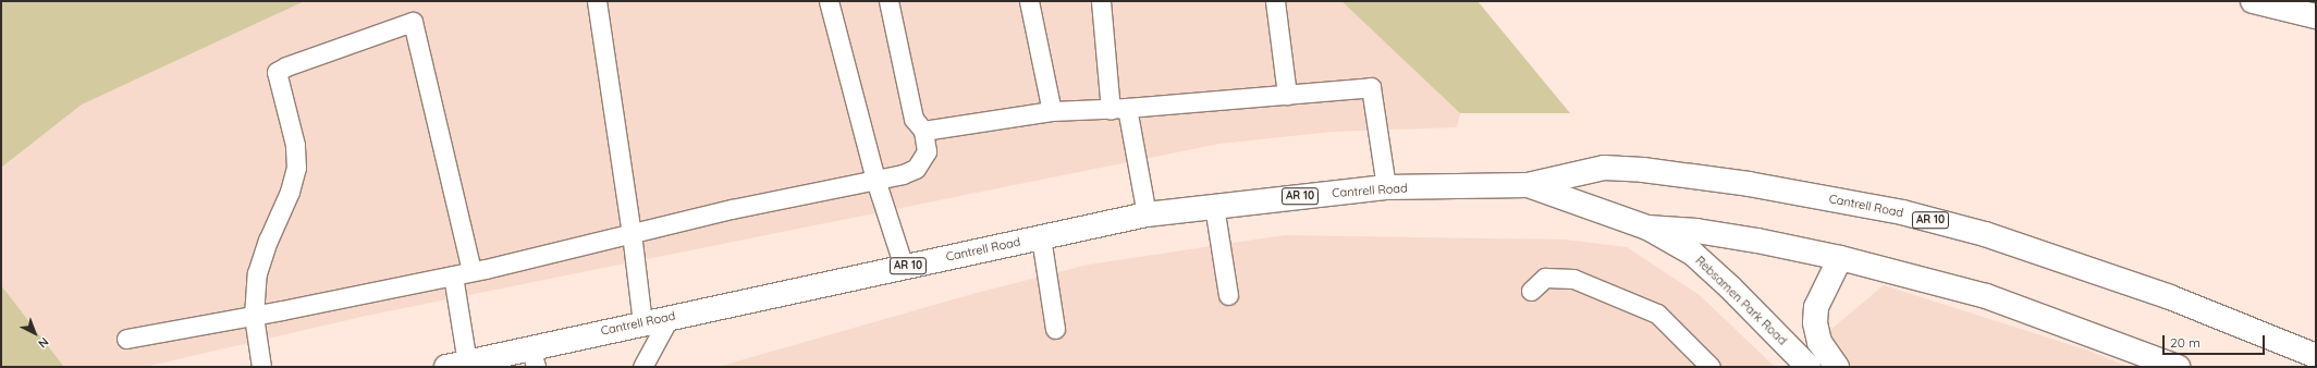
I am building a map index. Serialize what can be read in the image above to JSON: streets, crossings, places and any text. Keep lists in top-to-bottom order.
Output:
{
  "streets": {
    "main road": ["Cantrell Road", "AR 10", "Rebsamen Park Road"]
  },
  "crossings": [
    ["Cantrell Road", "Rebsamen Park Road"]
  ],
  "scale_bar": "20 m",
  "north": "bottom right"
}
